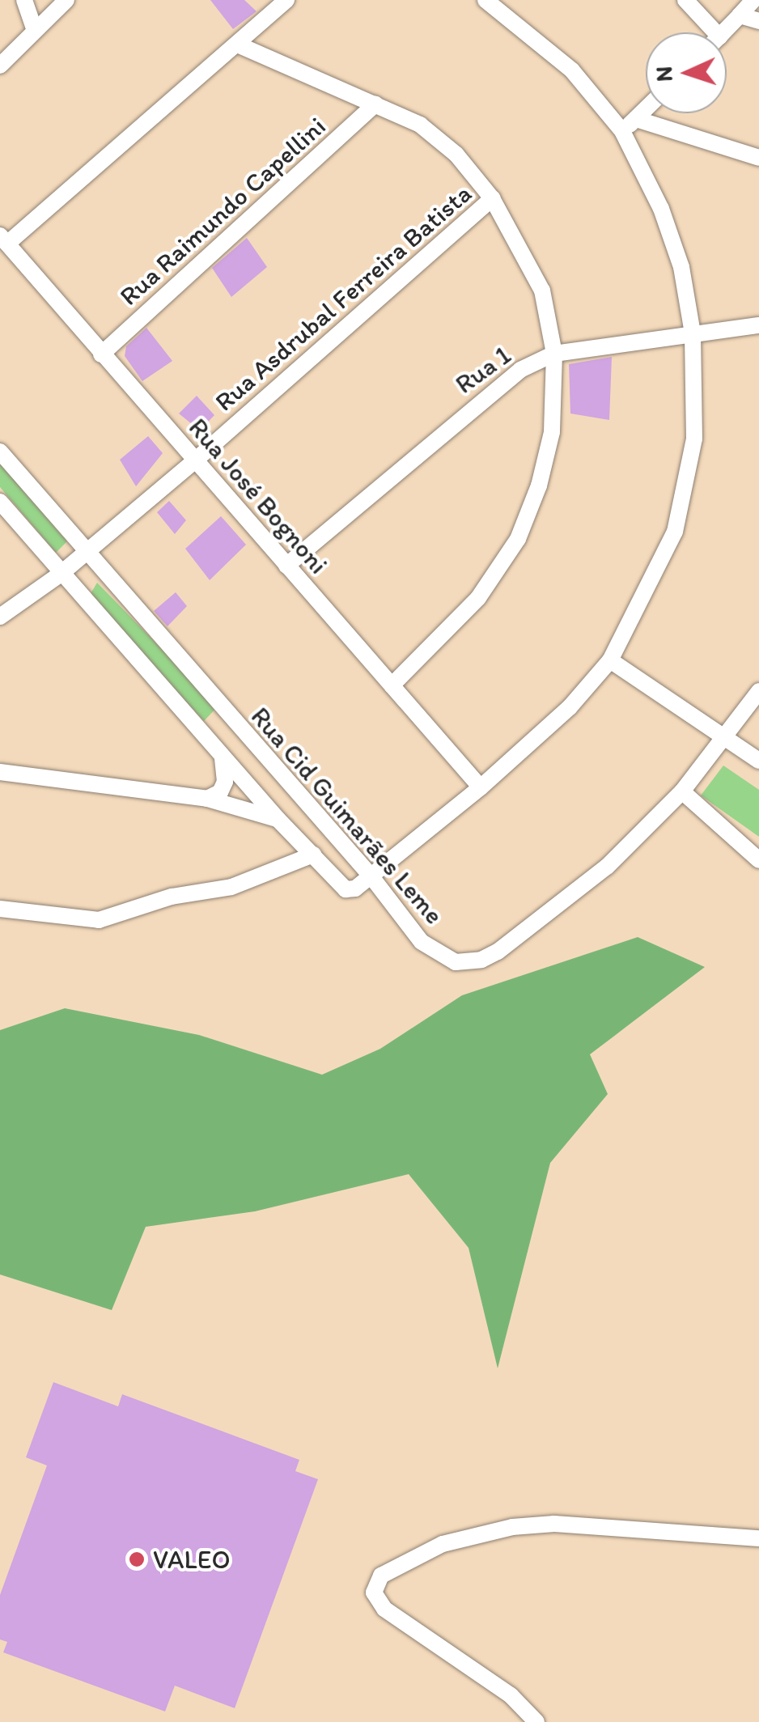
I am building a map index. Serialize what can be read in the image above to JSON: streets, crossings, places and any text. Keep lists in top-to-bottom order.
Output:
{
  "streets": {
    "street": [
      "Rua Raimundo Capellini",
      "Rua Asdrubal Ferreira Batista",
      "Rua 1",
      "Rua José Bognoni",
      "Rua Cid Guimarães Leme"
    ]
  },
  "crossings": [
    ["Rua Raimundo Capellini", "Rua José Bognoni"],
    ["Rua Asdrubal Ferreira Batista", "Rua José Bognoni"],
    ["Rua Asdrubal Ferreira Batista", "Rua Cid Guimarães Leme"],
    ["Rua 1", "Rua José Bognoni"]
  ],
  "places": ["VALEO"],
  "north": "left"
}
